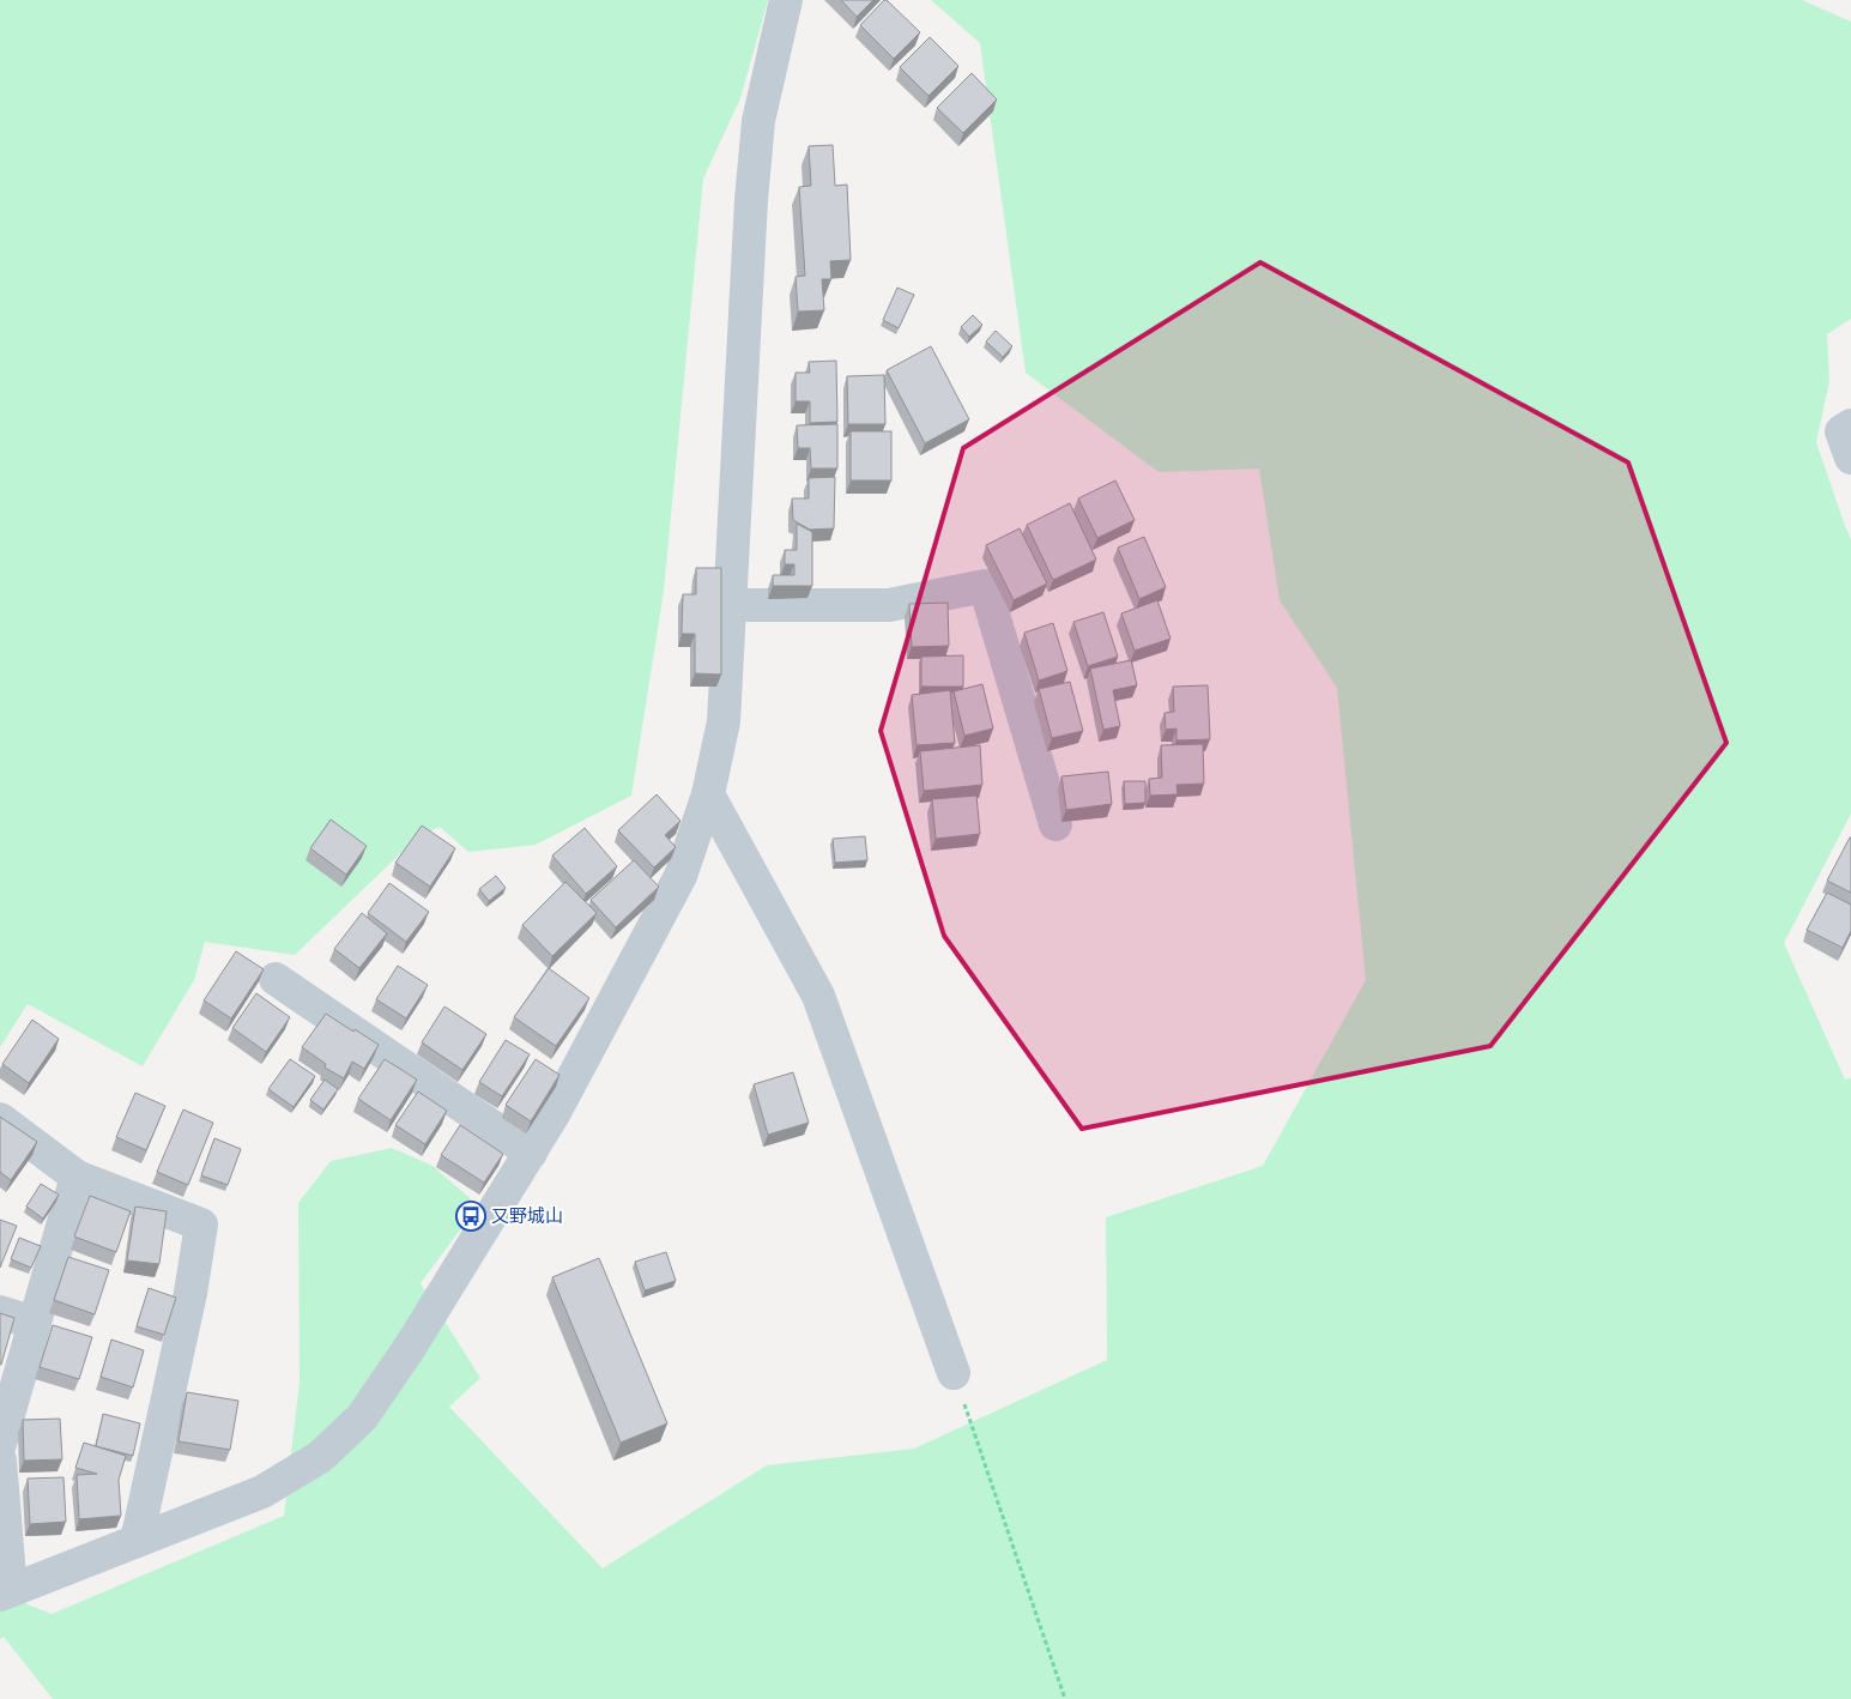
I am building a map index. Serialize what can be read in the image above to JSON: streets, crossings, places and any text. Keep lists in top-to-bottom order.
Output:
{
  "places": {
    "bus stop": ["又野城山"]
  }
}
